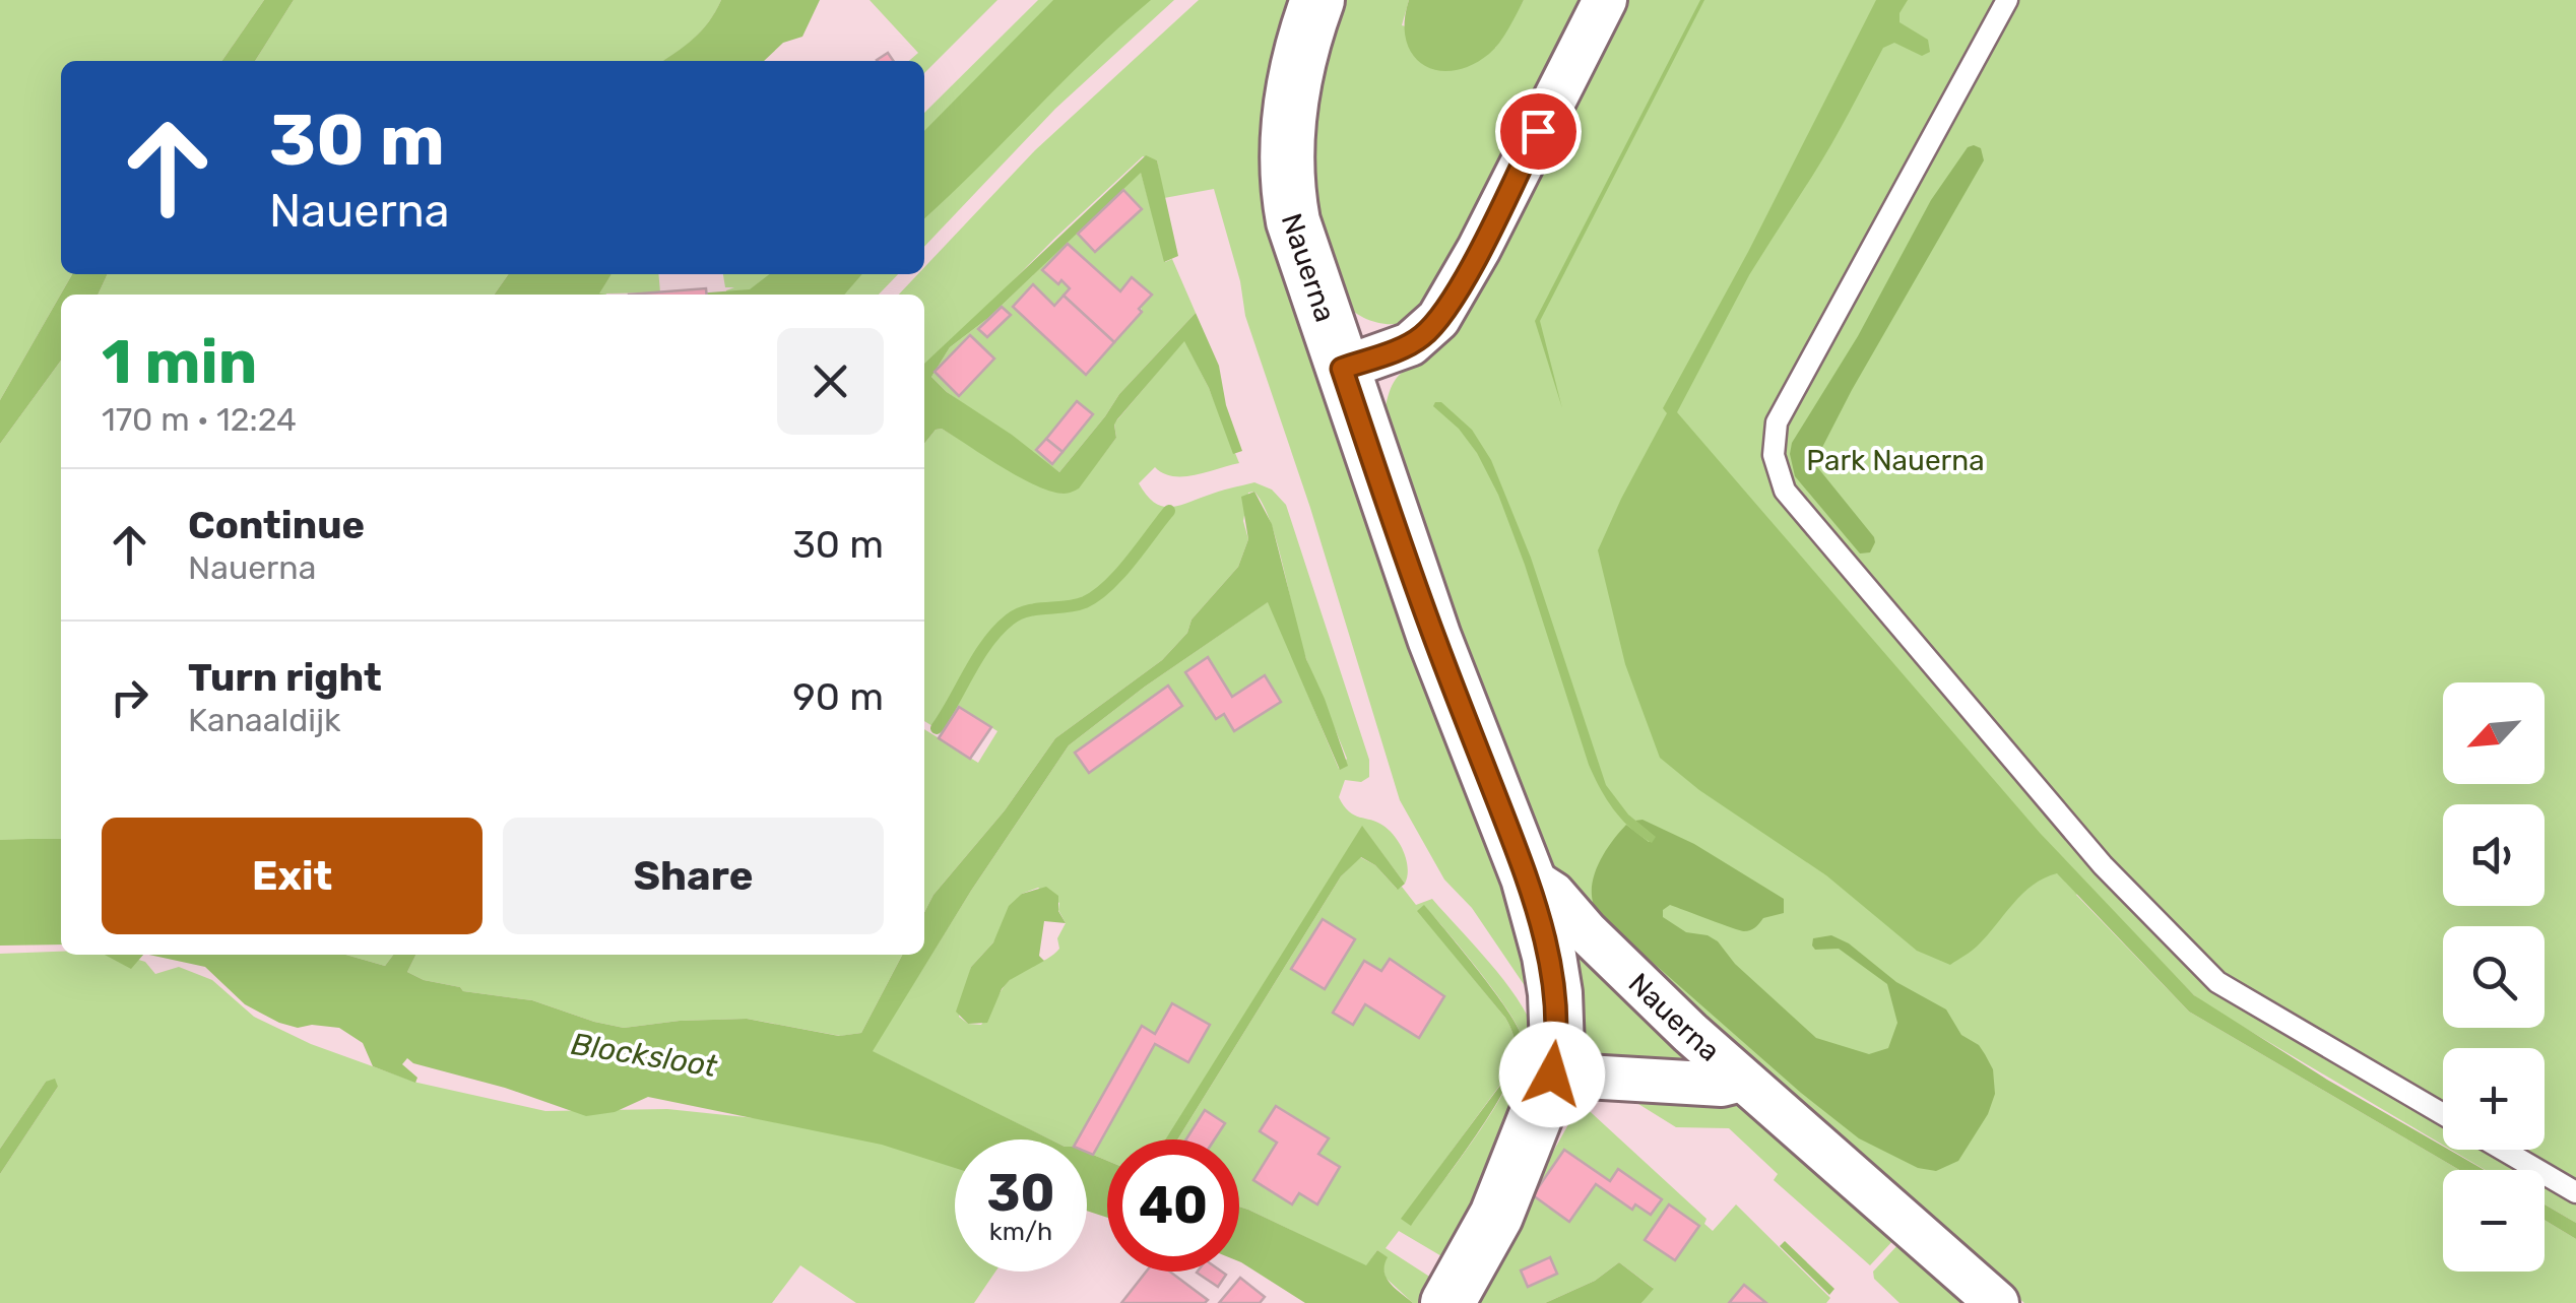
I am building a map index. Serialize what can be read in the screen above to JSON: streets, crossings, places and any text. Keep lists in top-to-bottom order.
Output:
{
  "streets": {
    "street": ["Nauerna"]
  },
  "water": ["Blocksloot"],
  "parks": ["Park Nauerna"],
  "north": "bottom left",
  "page": {
    "turn": ["30 m", "Nauerna"],
    "heading": ["1 min", "170 m · 12:24"],
    "list": [
      {
        "name": "Continue",
        "note": "Nauerna",
        "value": "30 m"
      },
      {
        "name": "Turn right",
        "note": "Kanaaldijk",
        "value": "90 m"
      }
    ],
    "map_buttons": ["+", "−"],
    "buttons": ["Exit", "Share"],
    "speed": "30 km/h",
    "limit": "40"
  }
}
